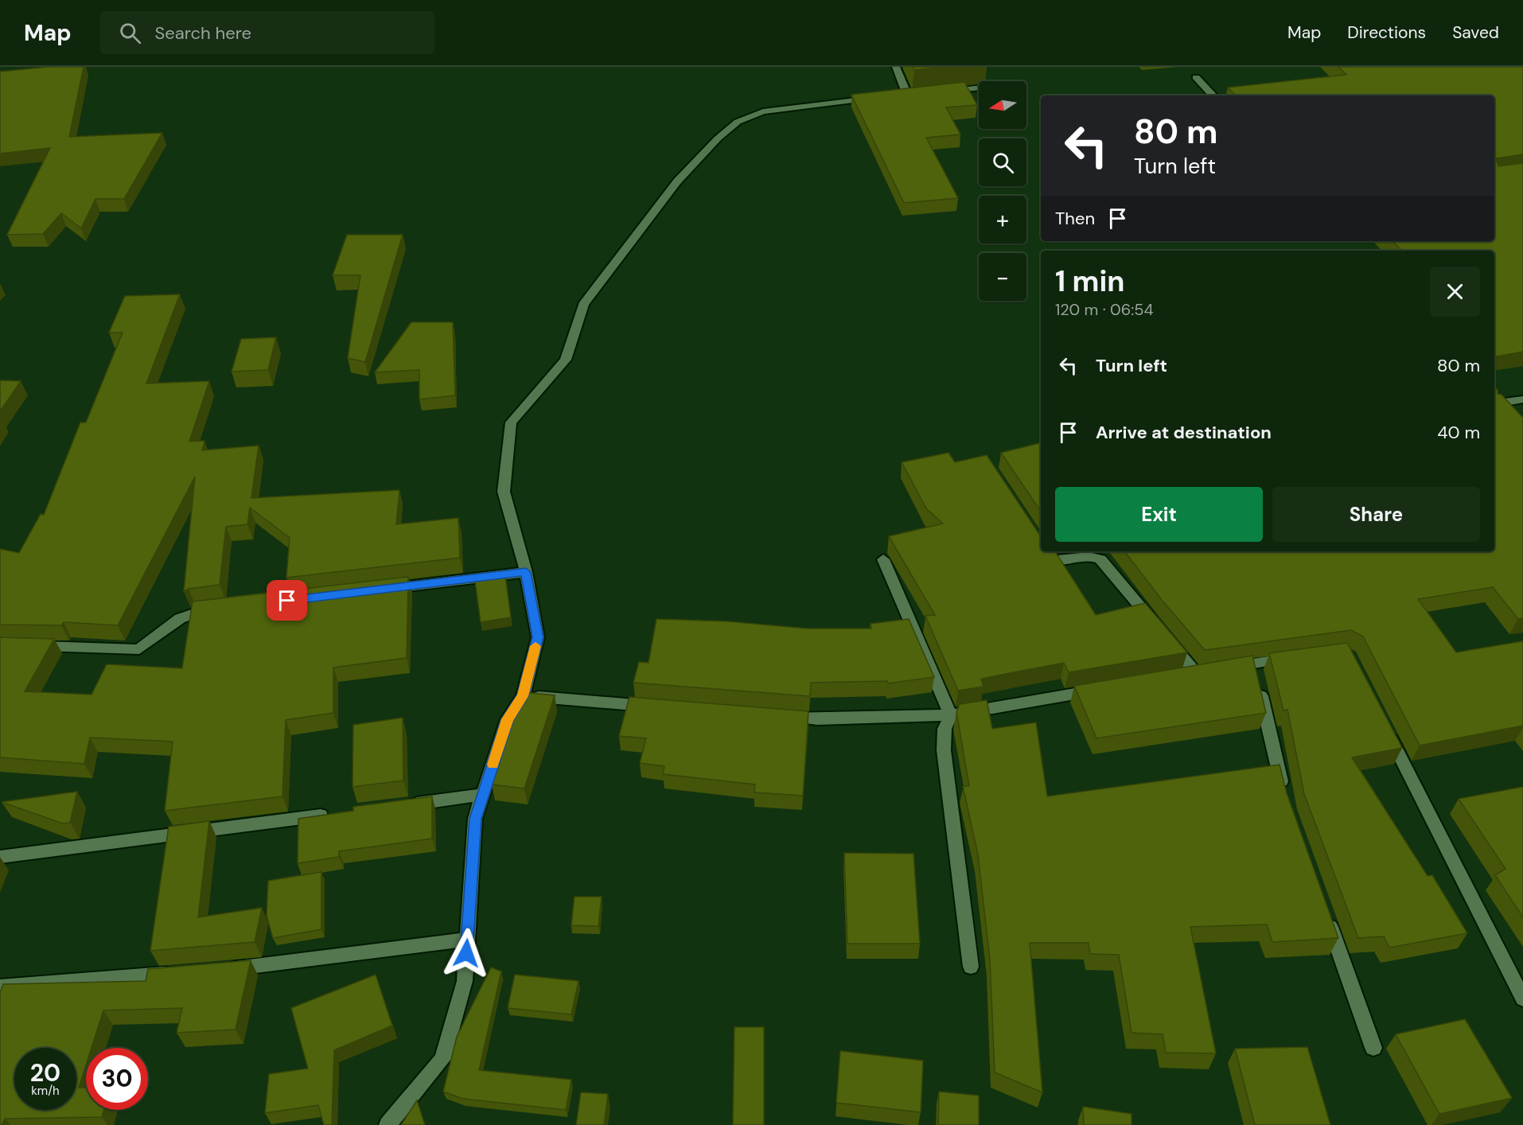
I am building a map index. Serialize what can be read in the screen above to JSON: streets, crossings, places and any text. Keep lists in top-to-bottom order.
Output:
{
  "north": "left",
  "page": {
    "header": "Map",
    "search": "Search here",
    "nav": ["Map", "Directions", "Saved"],
    "map_buttons": ["+", "−"],
    "turn": ["80 m", "Turn left"],
    "then": "Then",
    "heading": ["1 min", "120 m · 06:54"],
    "list": [
      {
        "name": "Turn left",
        "value": "80 m"
      },
      {
        "name": "Arrive at destination",
        "value": "40 m"
      }
    ],
    "buttons": ["Exit", "Share"],
    "speed": "20 km/h",
    "limit": "30"
  }
}
